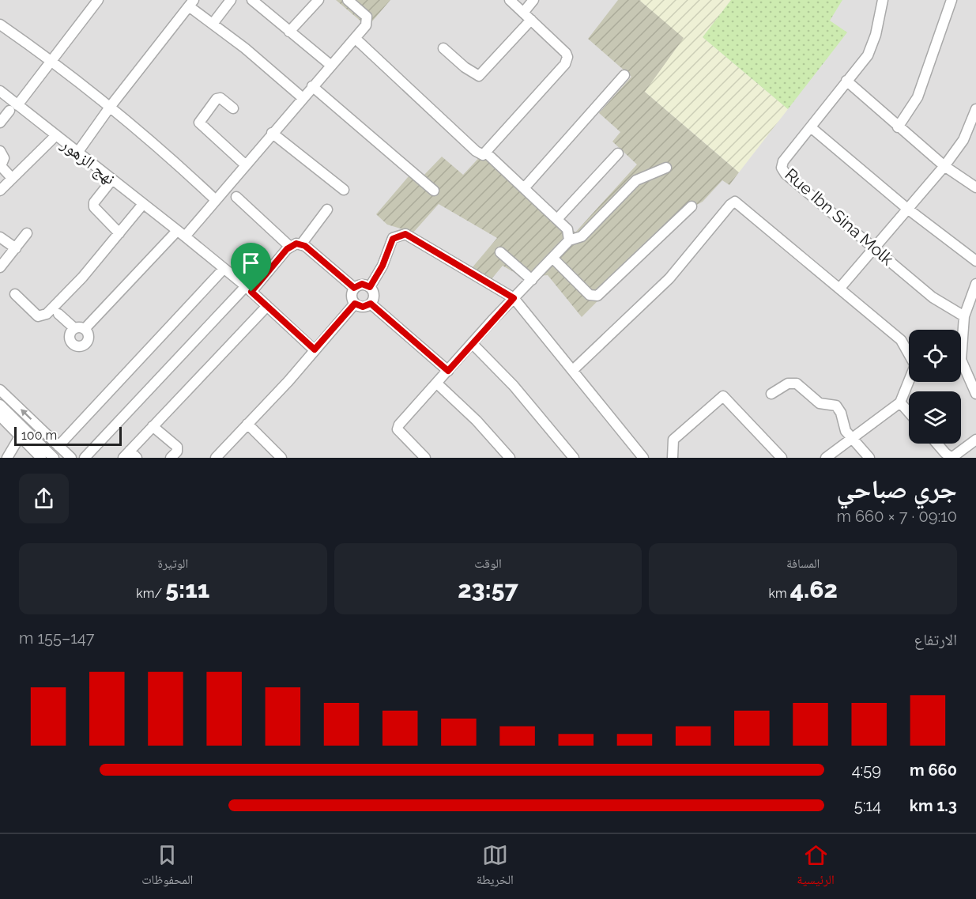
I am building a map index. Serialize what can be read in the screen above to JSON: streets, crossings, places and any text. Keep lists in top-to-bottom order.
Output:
{
  "streets": {
    "street": ["نهج الزهور", "Rue Ibn Sina Molk"]
  },
  "scale_bar": "100 m",
  "page": {
    "scale": "100 m",
    "heading": ["جري صباحي", "09:10 · 7 × 660 m"],
    "stats": [
      ["المسافة", "4.62 km"],
      ["الوقت", "23:57"],
      ["الوتيرة", "5:11 /km"]
    ],
    "chart": ["الارتفاع", "147–155 m"],
    "list": [
      {
        "name": "660 m",
        "note": "4:59"
      },
      {
        "name": "1.3 km",
        "note": "5:14"
      }
    ],
    "tabs": ["الرئيسية", "الخريطة", "المحفوظات"]
  }
}
